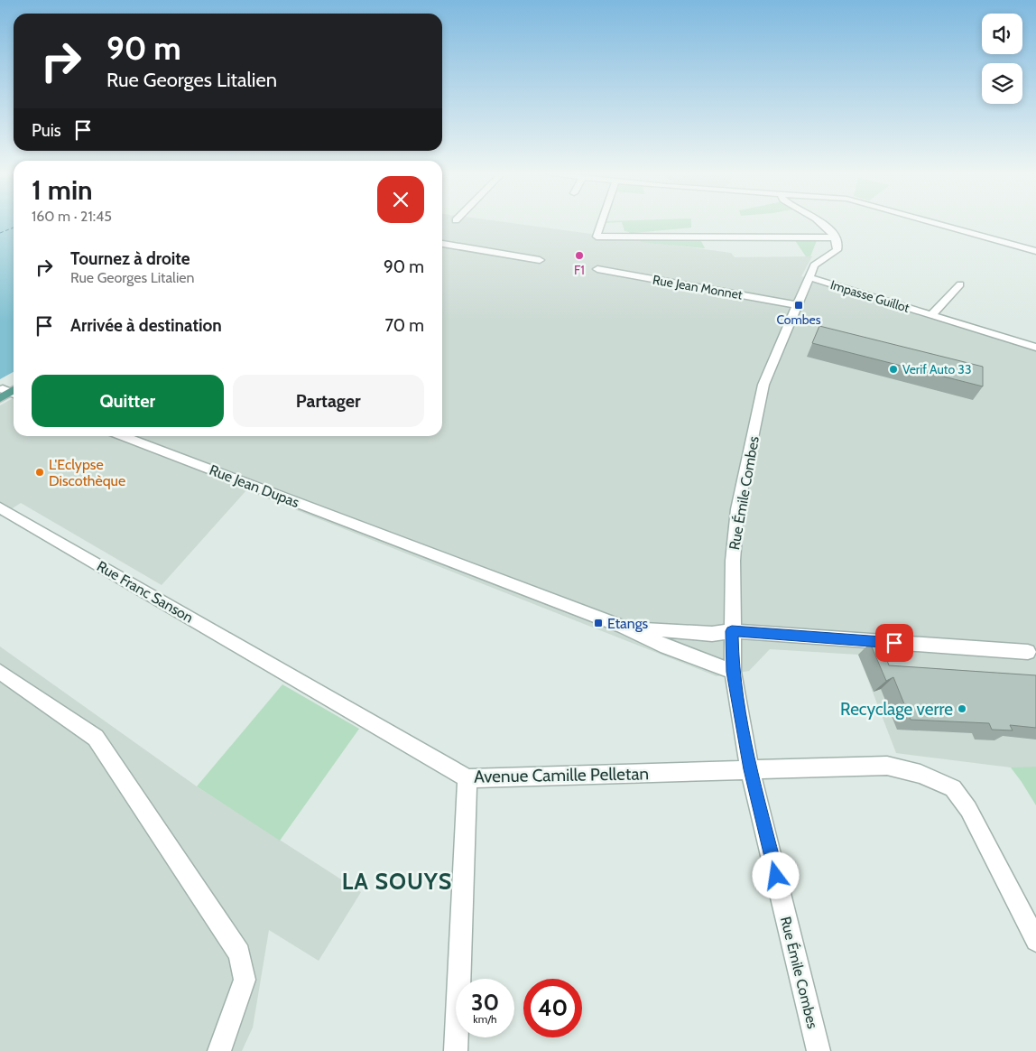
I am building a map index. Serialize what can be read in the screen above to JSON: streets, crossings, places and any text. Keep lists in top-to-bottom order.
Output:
{
  "streets": {
    "street": [
      "Rue Jean Monnet",
      "Impasse Guillot",
      "Rue Jean Dupas",
      "Rue Émile Combes",
      "Rue Franc Sanson",
      "Avenue Camille Pelletan"
    ]
  },
  "crossings": [
    ["Rue Jean Monnet", "Rue Émile Combes"],
    ["Impasse Guillot", "Rue Émile Combes"],
    ["Rue Émile Combes", "Avenue Camille Pelletan"],
    ["Rue Franc Sanson", "Avenue Camille Pelletan"]
  ],
  "districts": ["LA SOUYS"],
  "places": {
    "other": [
      "F1",
      "Verif Auto 33",
      "L'Eclypse Discothèque",
      "Recyclage verre"
    ],
    "transit": ["Combes", "Etangs"]
  },
  "page": {
    "turn": ["90 m", "Rue Georges Litalien"],
    "then": "Puis",
    "heading": ["1 min", "160 m · 21:45"],
    "list": [
      {
        "name": "Tournez à droite",
        "note": "Rue Georges Litalien",
        "value": "90 m"
      },
      {
        "name": "Arrivée à destination",
        "value": "70 m"
      }
    ],
    "buttons": ["Quitter", "Partager"],
    "speed": "30 km/h",
    "limit": "40"
  }
}
